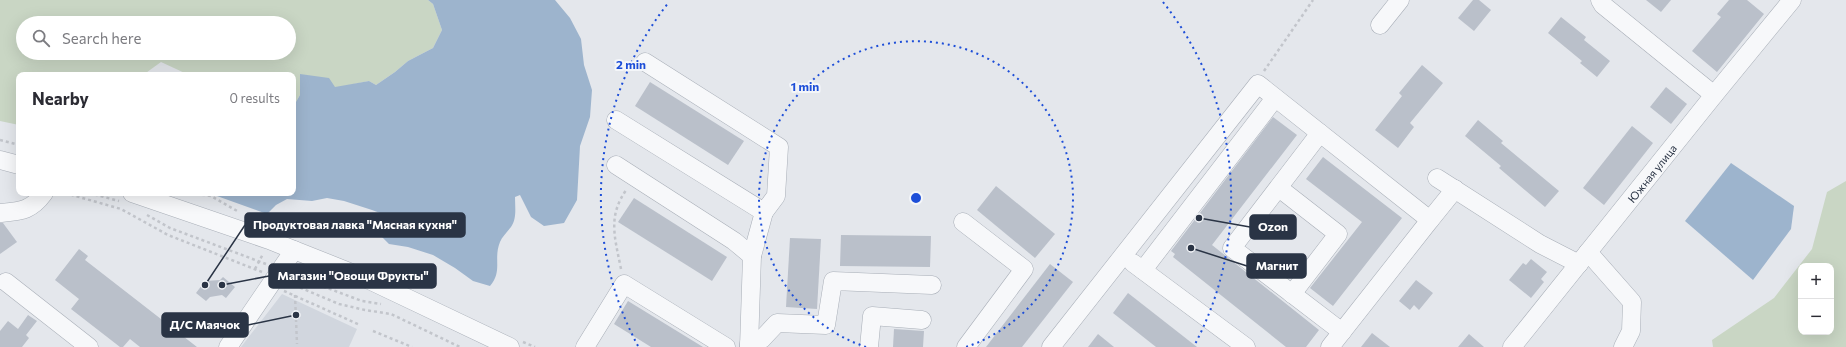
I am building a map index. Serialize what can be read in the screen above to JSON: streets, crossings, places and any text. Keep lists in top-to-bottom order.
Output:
{
  "streets": {
    "street": ["Южная улица"]
  },
  "places": [
    "Ozon",
    "Магнит",
    "Продуктовая лавка \"Мясная кухня\"",
    "Магазин \"Овощи Фрукты\"",
    "Д/С Маячок"
  ],
  "page": {
    "search": "Search here",
    "heading": ["Nearby", "0 results"],
    "map_buttons": ["+", "−"]
  },
  "rings": ["2 min", "1 min"]
}
